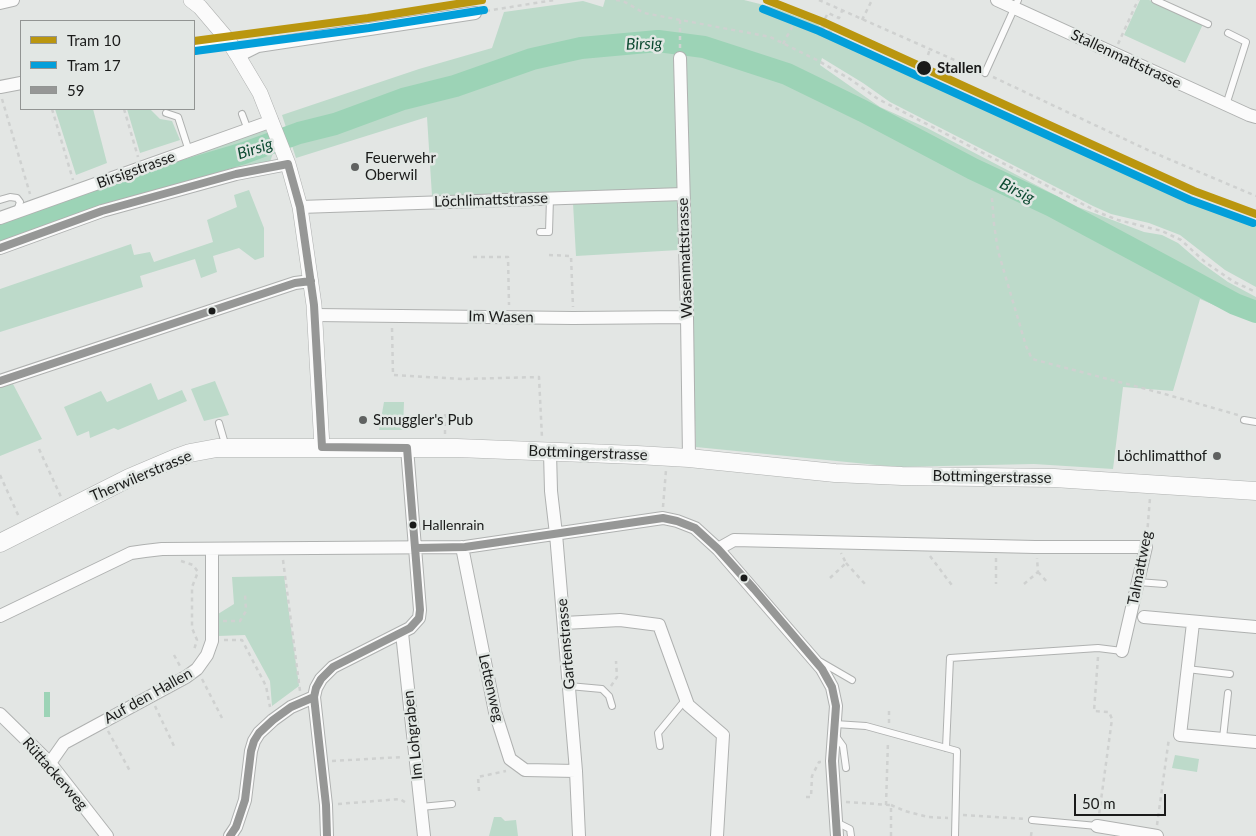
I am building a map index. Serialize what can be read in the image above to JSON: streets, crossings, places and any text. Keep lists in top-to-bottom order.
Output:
{
  "streets": {
    "main road": ["Bottmingerstrasse", "Therwilerstrasse"],
    "street": [
      "Stallenmattstrasse",
      "Birsigstrasse",
      "Löchlimattstrasse",
      "Wasenmattstrasse",
      "Im Wasen",
      "Talmattweg",
      "Gartenstrasse",
      "Lettenweg",
      "Auf den Hallen",
      "Im Lohgraben",
      "Rüttackerweg"
    ]
  },
  "crossings": [
    ["Löchlimattstrasse", "Wasenmattstrasse"],
    ["Wasenmattstrasse", "Im Wasen"],
    ["Wasenmattstrasse", "Bottmingerstrasse"],
    ["Bottmingerstrasse", "Therwilerstrasse"],
    ["Bottmingerstrasse", "Talmattweg"],
    ["Bottmingerstrasse", "Gartenstrasse"],
    ["Auf den Hallen", "Rüttackerweg"]
  ],
  "water": ["Birsig"],
  "places": [
    "Stallen",
    "Feuerwehr Oberwil",
    "Smuggler's Pub",
    "Löchlimatthof",
    "Hallenrain"
  ],
  "lines": ["tram line 10", "tram line 17", "transit line 59"],
  "legend": ["Tram 10", "Tram 17", "59"],
  "scale_bar": "50 m"
}
